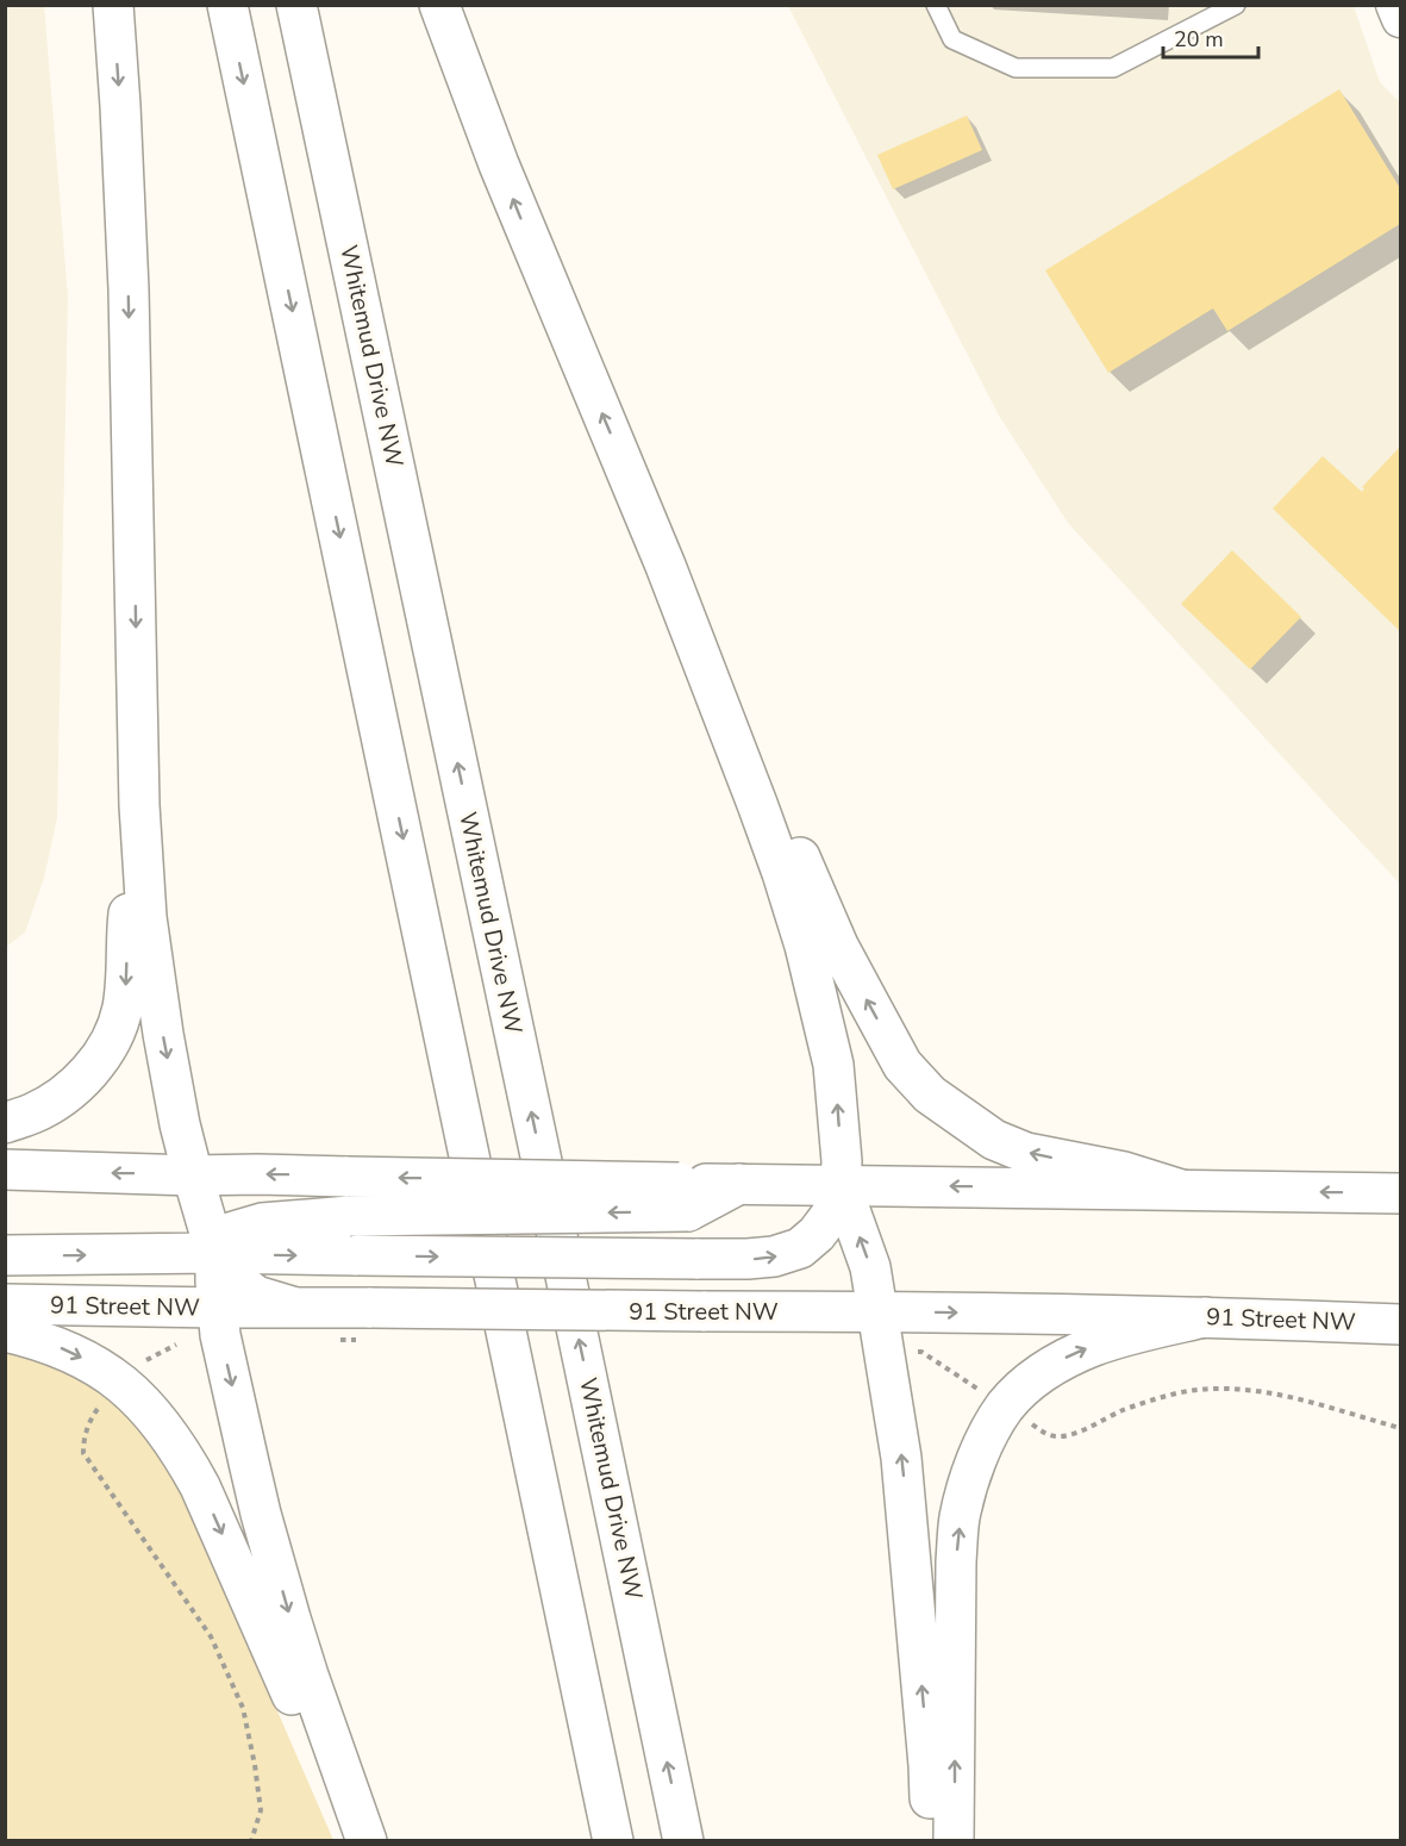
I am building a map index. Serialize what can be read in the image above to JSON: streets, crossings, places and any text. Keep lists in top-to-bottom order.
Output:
{
  "streets": {
    "main road": ["Whitemud Drive NW", "91 Street NW"]
  },
  "scale_bar": "20 m"
}
